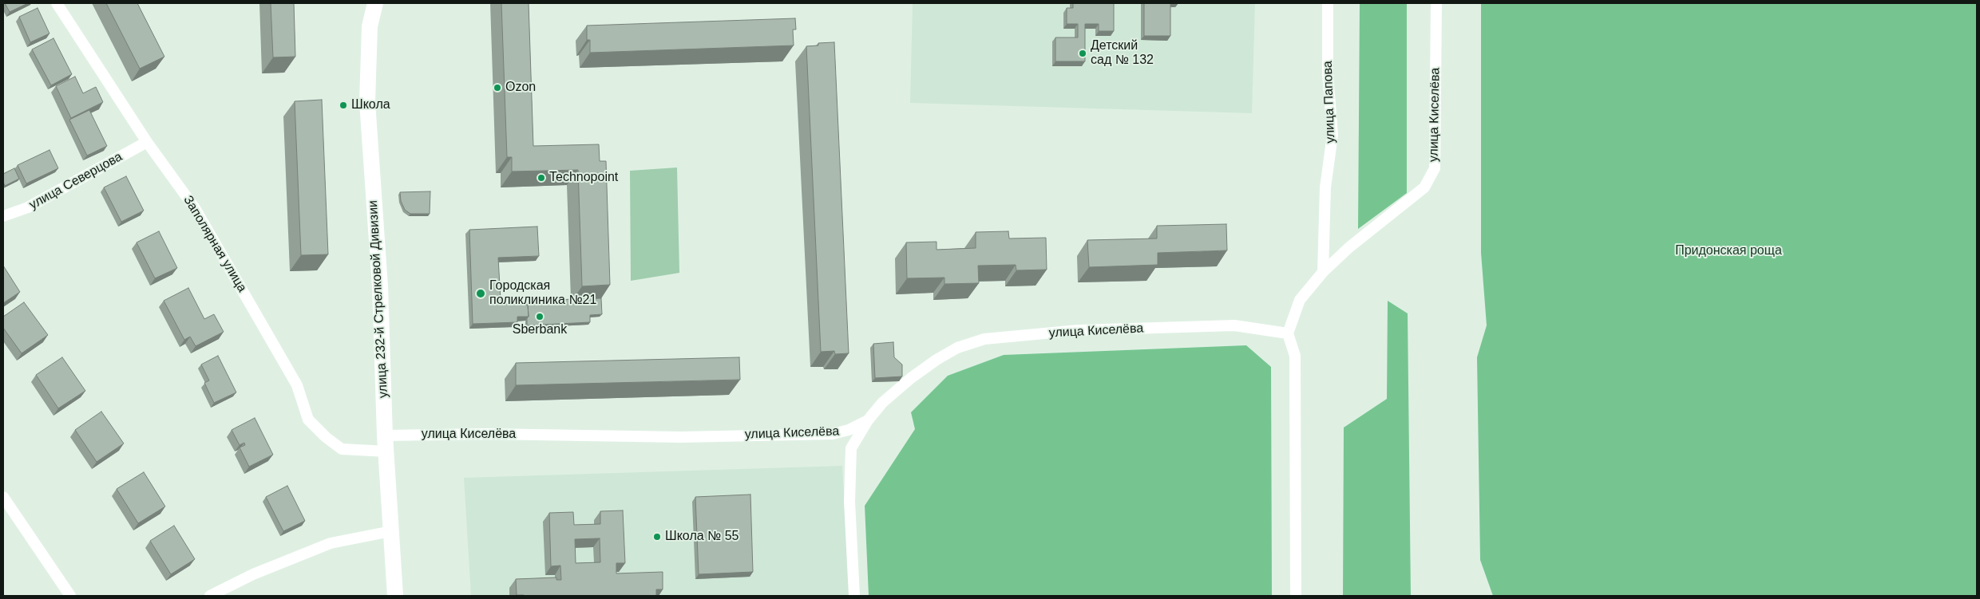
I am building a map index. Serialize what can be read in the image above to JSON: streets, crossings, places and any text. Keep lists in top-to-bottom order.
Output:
{
  "streets": {
    "street": [
      "улица Папова",
      "улица Киселёва",
      "улица Северцова",
      "Заполярная улица",
      "улица 232-й Стрелковой Дивизии"
    ]
  },
  "crossings": [
    ["улица Папова", "улица Киселёва"],
    ["улица Киселёва", "улица 232-й Стрелковой Дивизии"],
    ["улица Северцова", "Заполярная улица"],
    ["Заполярная улица", "улица 232-й Стрелковой Дивизии"]
  ],
  "parks": ["Придонская роща"],
  "places": [
    "Детский сад № 132",
    "Ozon",
    "Школа",
    "Technopoint",
    "Городская поликлиника №21",
    "Sberbank",
    "Школа № 55"
  ]
}
